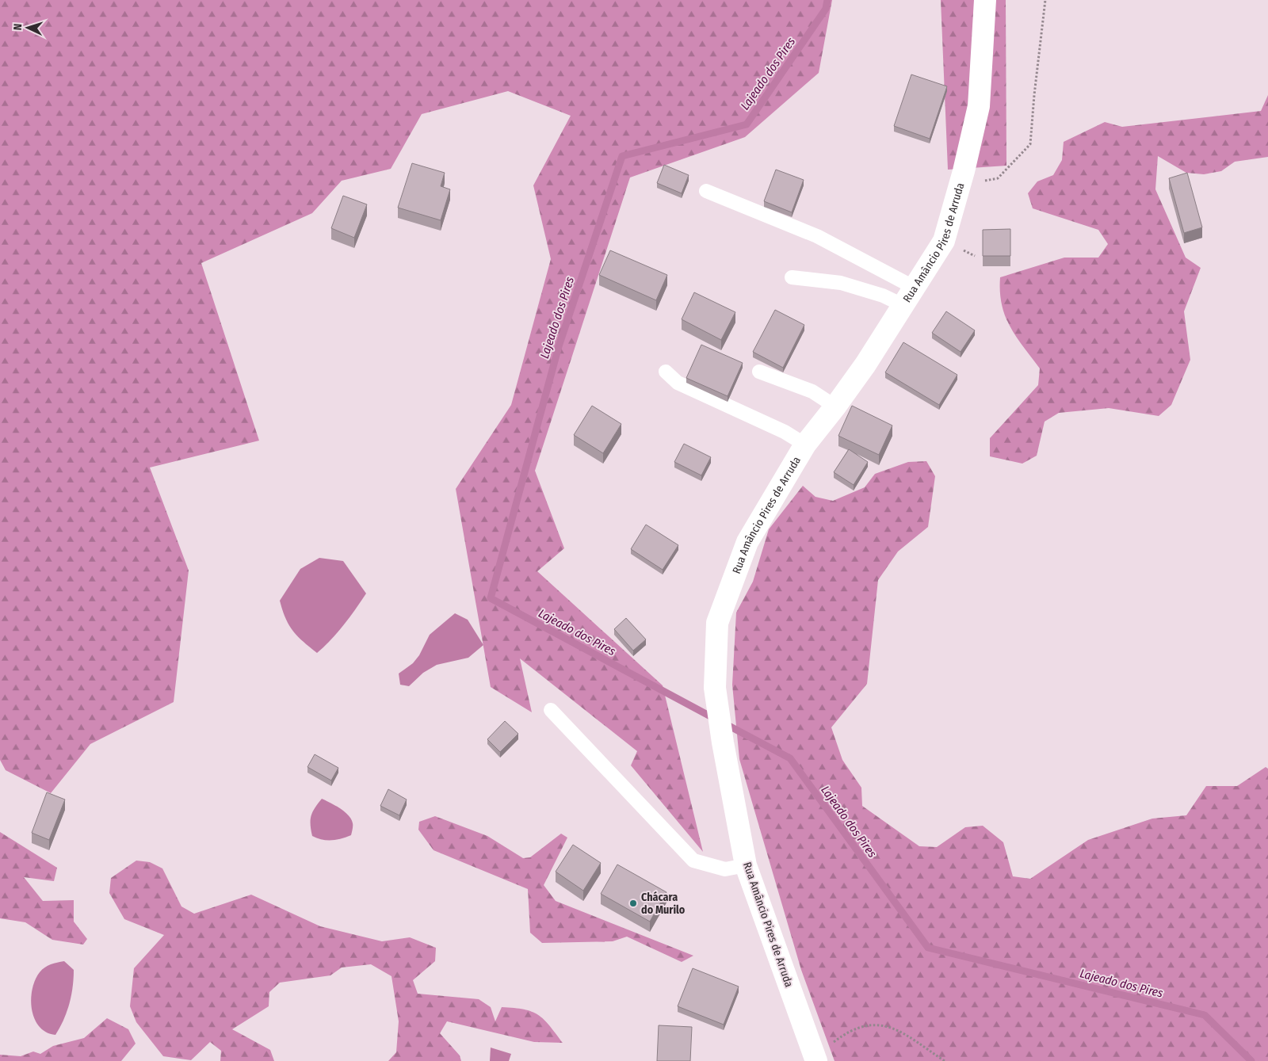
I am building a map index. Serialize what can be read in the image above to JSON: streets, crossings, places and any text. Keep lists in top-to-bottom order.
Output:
{
  "streets": {
    "street": ["Rua Amâncio Pires de Arruda"]
  },
  "water": ["Lajeado dos Pires"],
  "places": ["Chácara do Murilo"],
  "north": "left"
}
